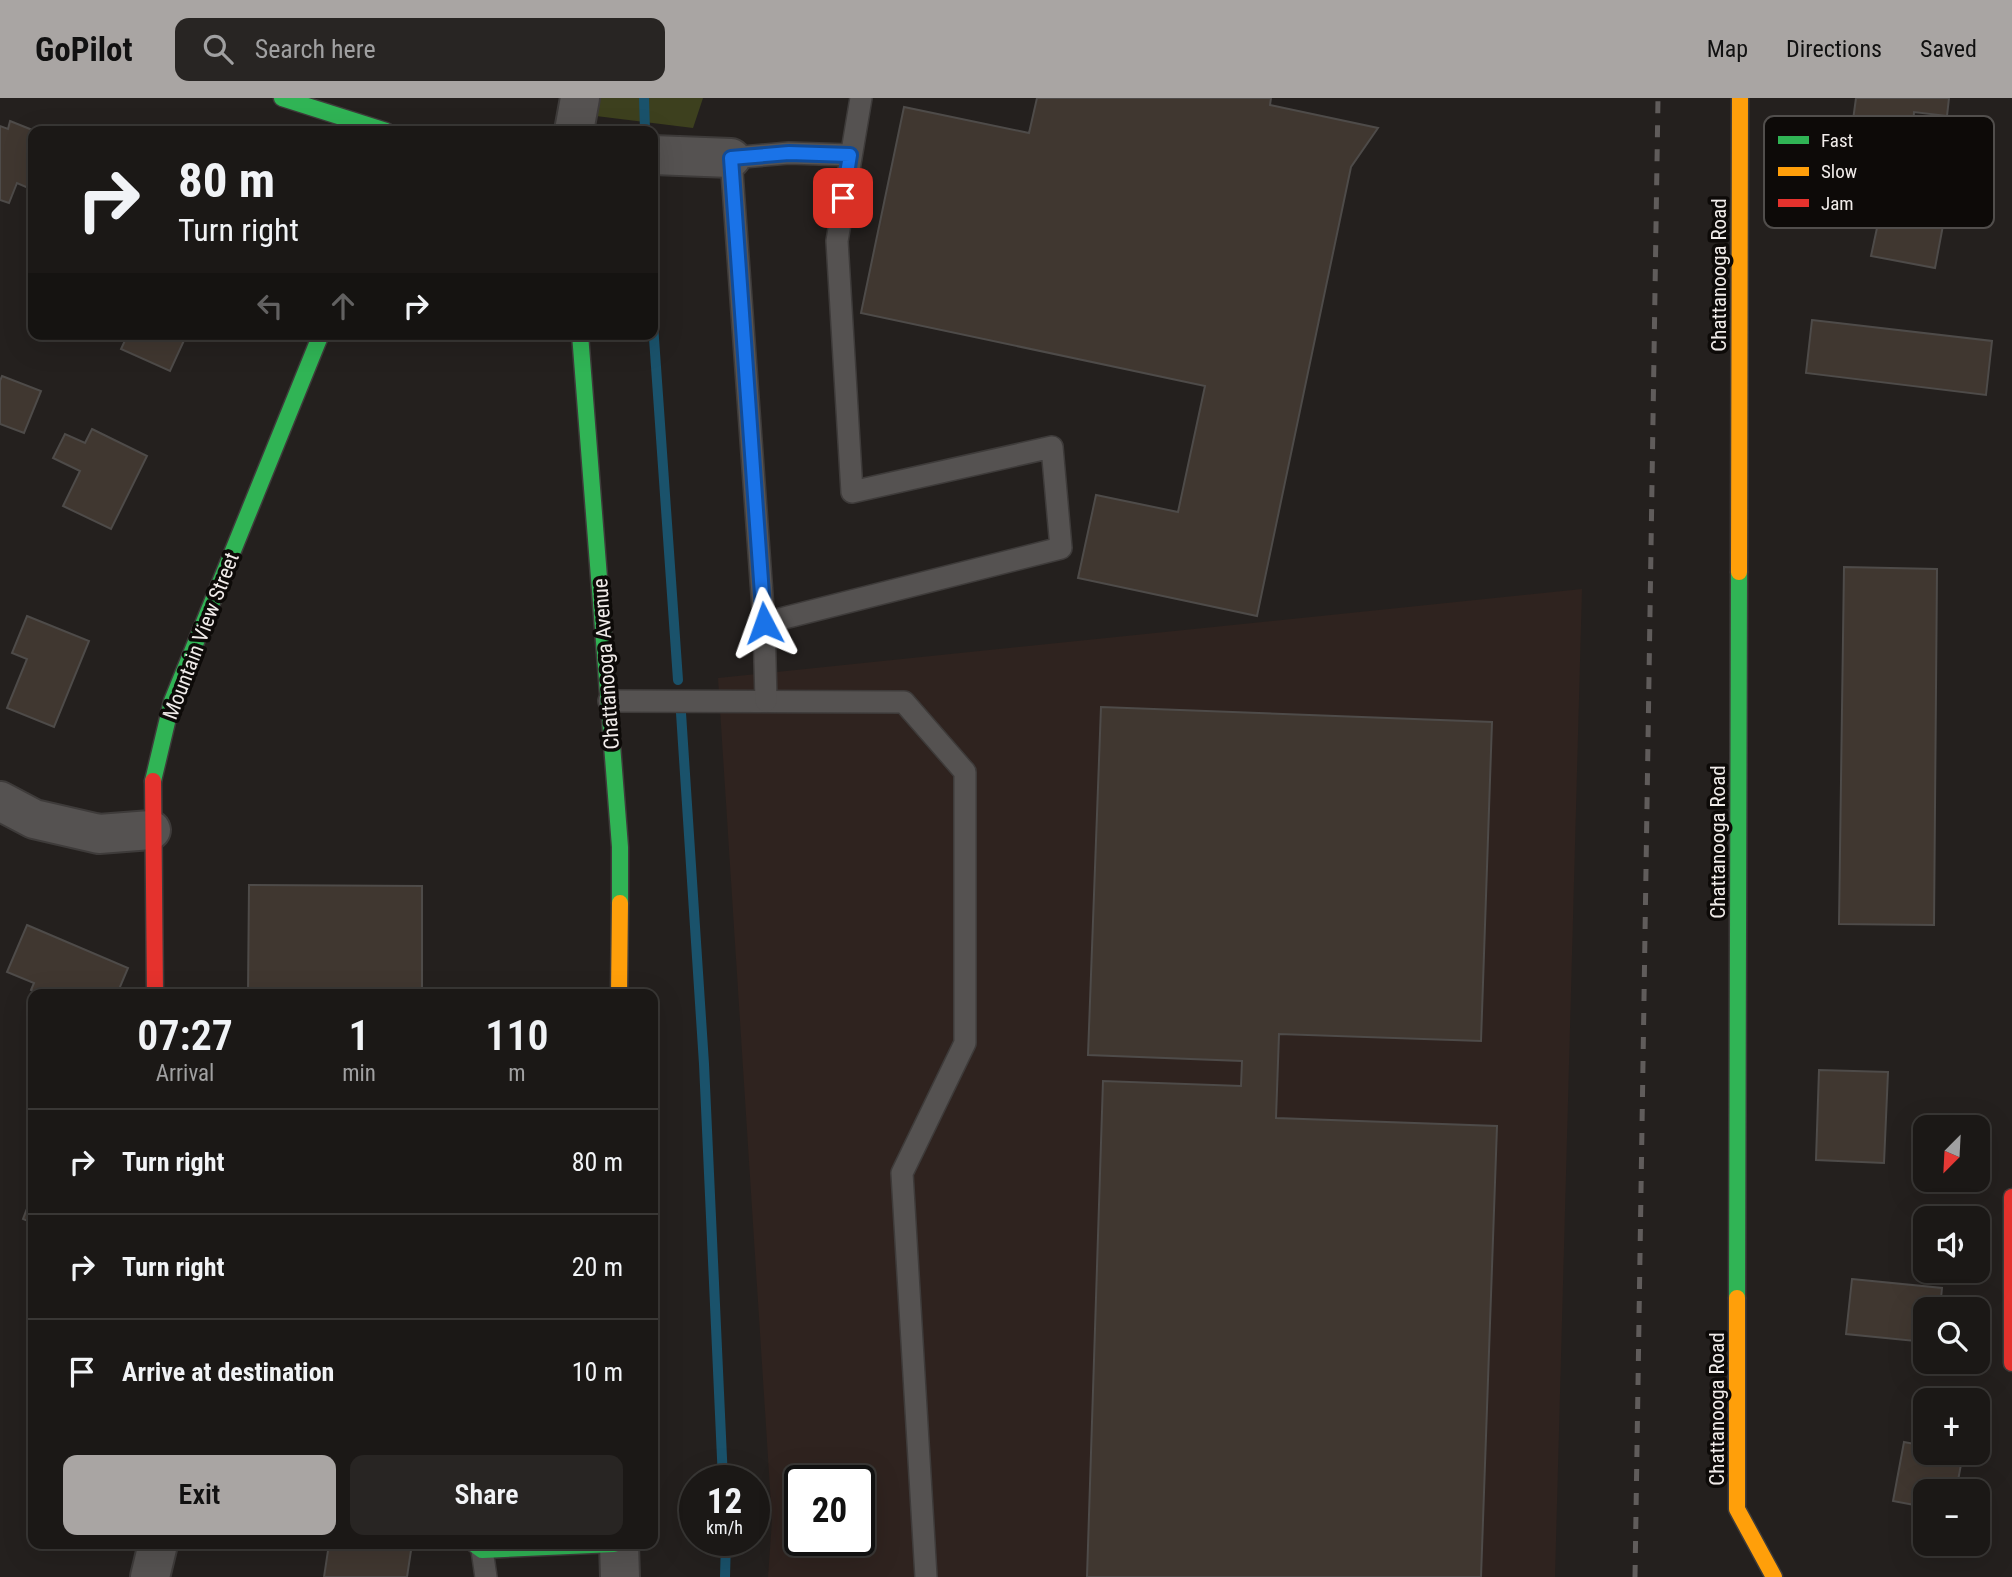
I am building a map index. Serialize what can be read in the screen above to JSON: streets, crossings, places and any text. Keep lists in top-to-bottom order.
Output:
{
  "streets": {
    "street": ["Chattanooga Road", "Mountain View Street", "Chattanooga Avenue"]
  },
  "legend": ["Fast", "Slow", "Jam"],
  "north": "bottom left",
  "page": {
    "header": "GoPilot",
    "search": "Search here",
    "nav": ["Map", "Directions", "Saved"],
    "turn": ["80 m", "Turn right"],
    "eta": [
      "07:27",
      "Arrival",
      "1",
      "min",
      "110",
      "m"
    ],
    "list": [
      {
        "name": "Turn right",
        "value": "80 m"
      },
      {
        "name": "Turn right",
        "value": "20 m"
      },
      {
        "name": "Arrive at destination",
        "value": "10 m"
      }
    ],
    "map_buttons": ["+", "−"],
    "buttons": ["Exit", "Share"],
    "speed": "12 km/h",
    "limit": "20"
  }
}
